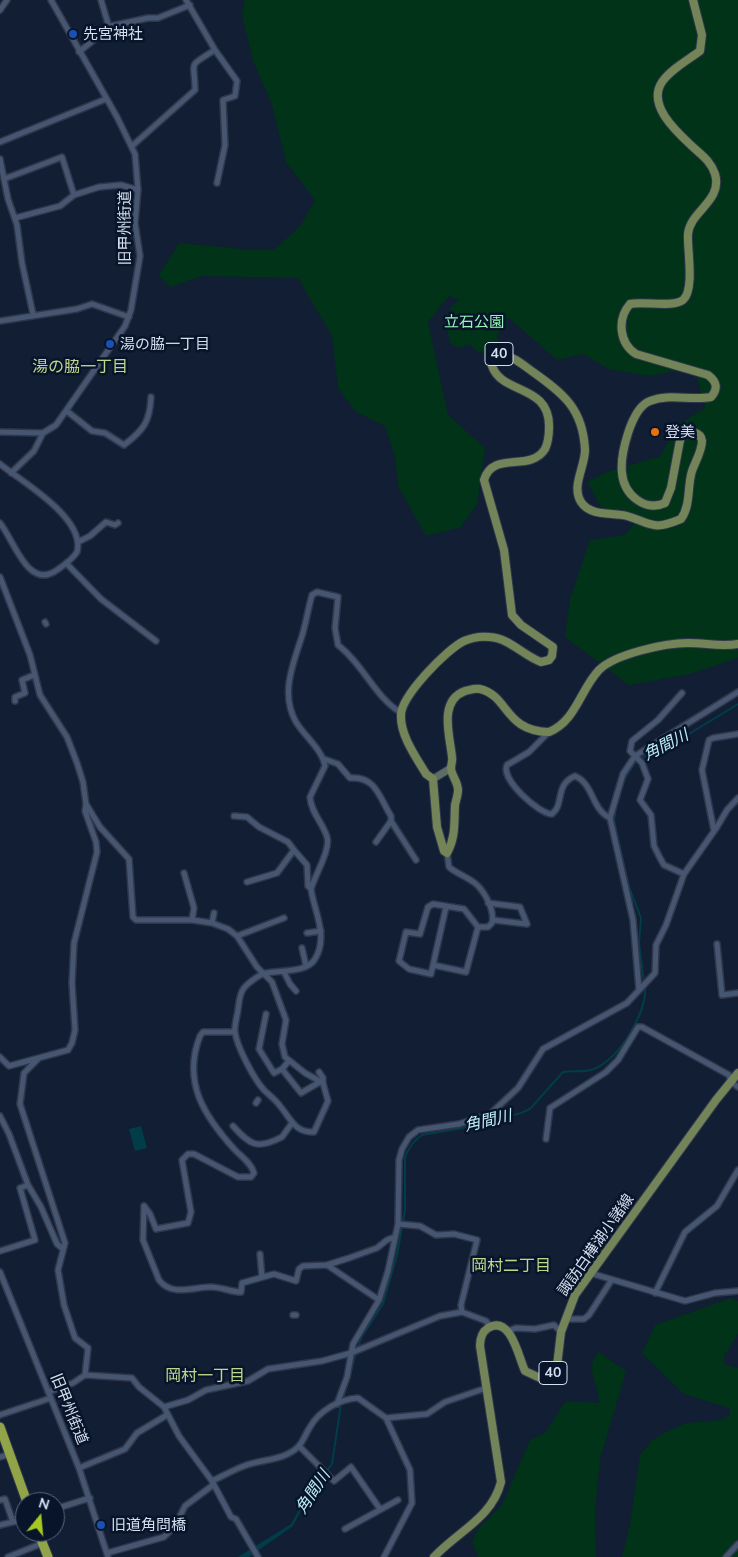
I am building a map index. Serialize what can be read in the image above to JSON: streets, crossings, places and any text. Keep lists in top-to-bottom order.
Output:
{
  "streets": {
    "main road": ["40", "諏訪白樺湖小諸線"],
    "street": ["旧甲州街道"]
  },
  "districts": ["湯の脇一丁目", "岡村二丁目", "岡村一丁目"],
  "water": ["角間川"],
  "parks": ["立石公園"],
  "places": [
    "先宮神社",
    "湯の脇一丁目",
    "登美",
    "旧道角問橋"
  ],
  "north": "top"
}
